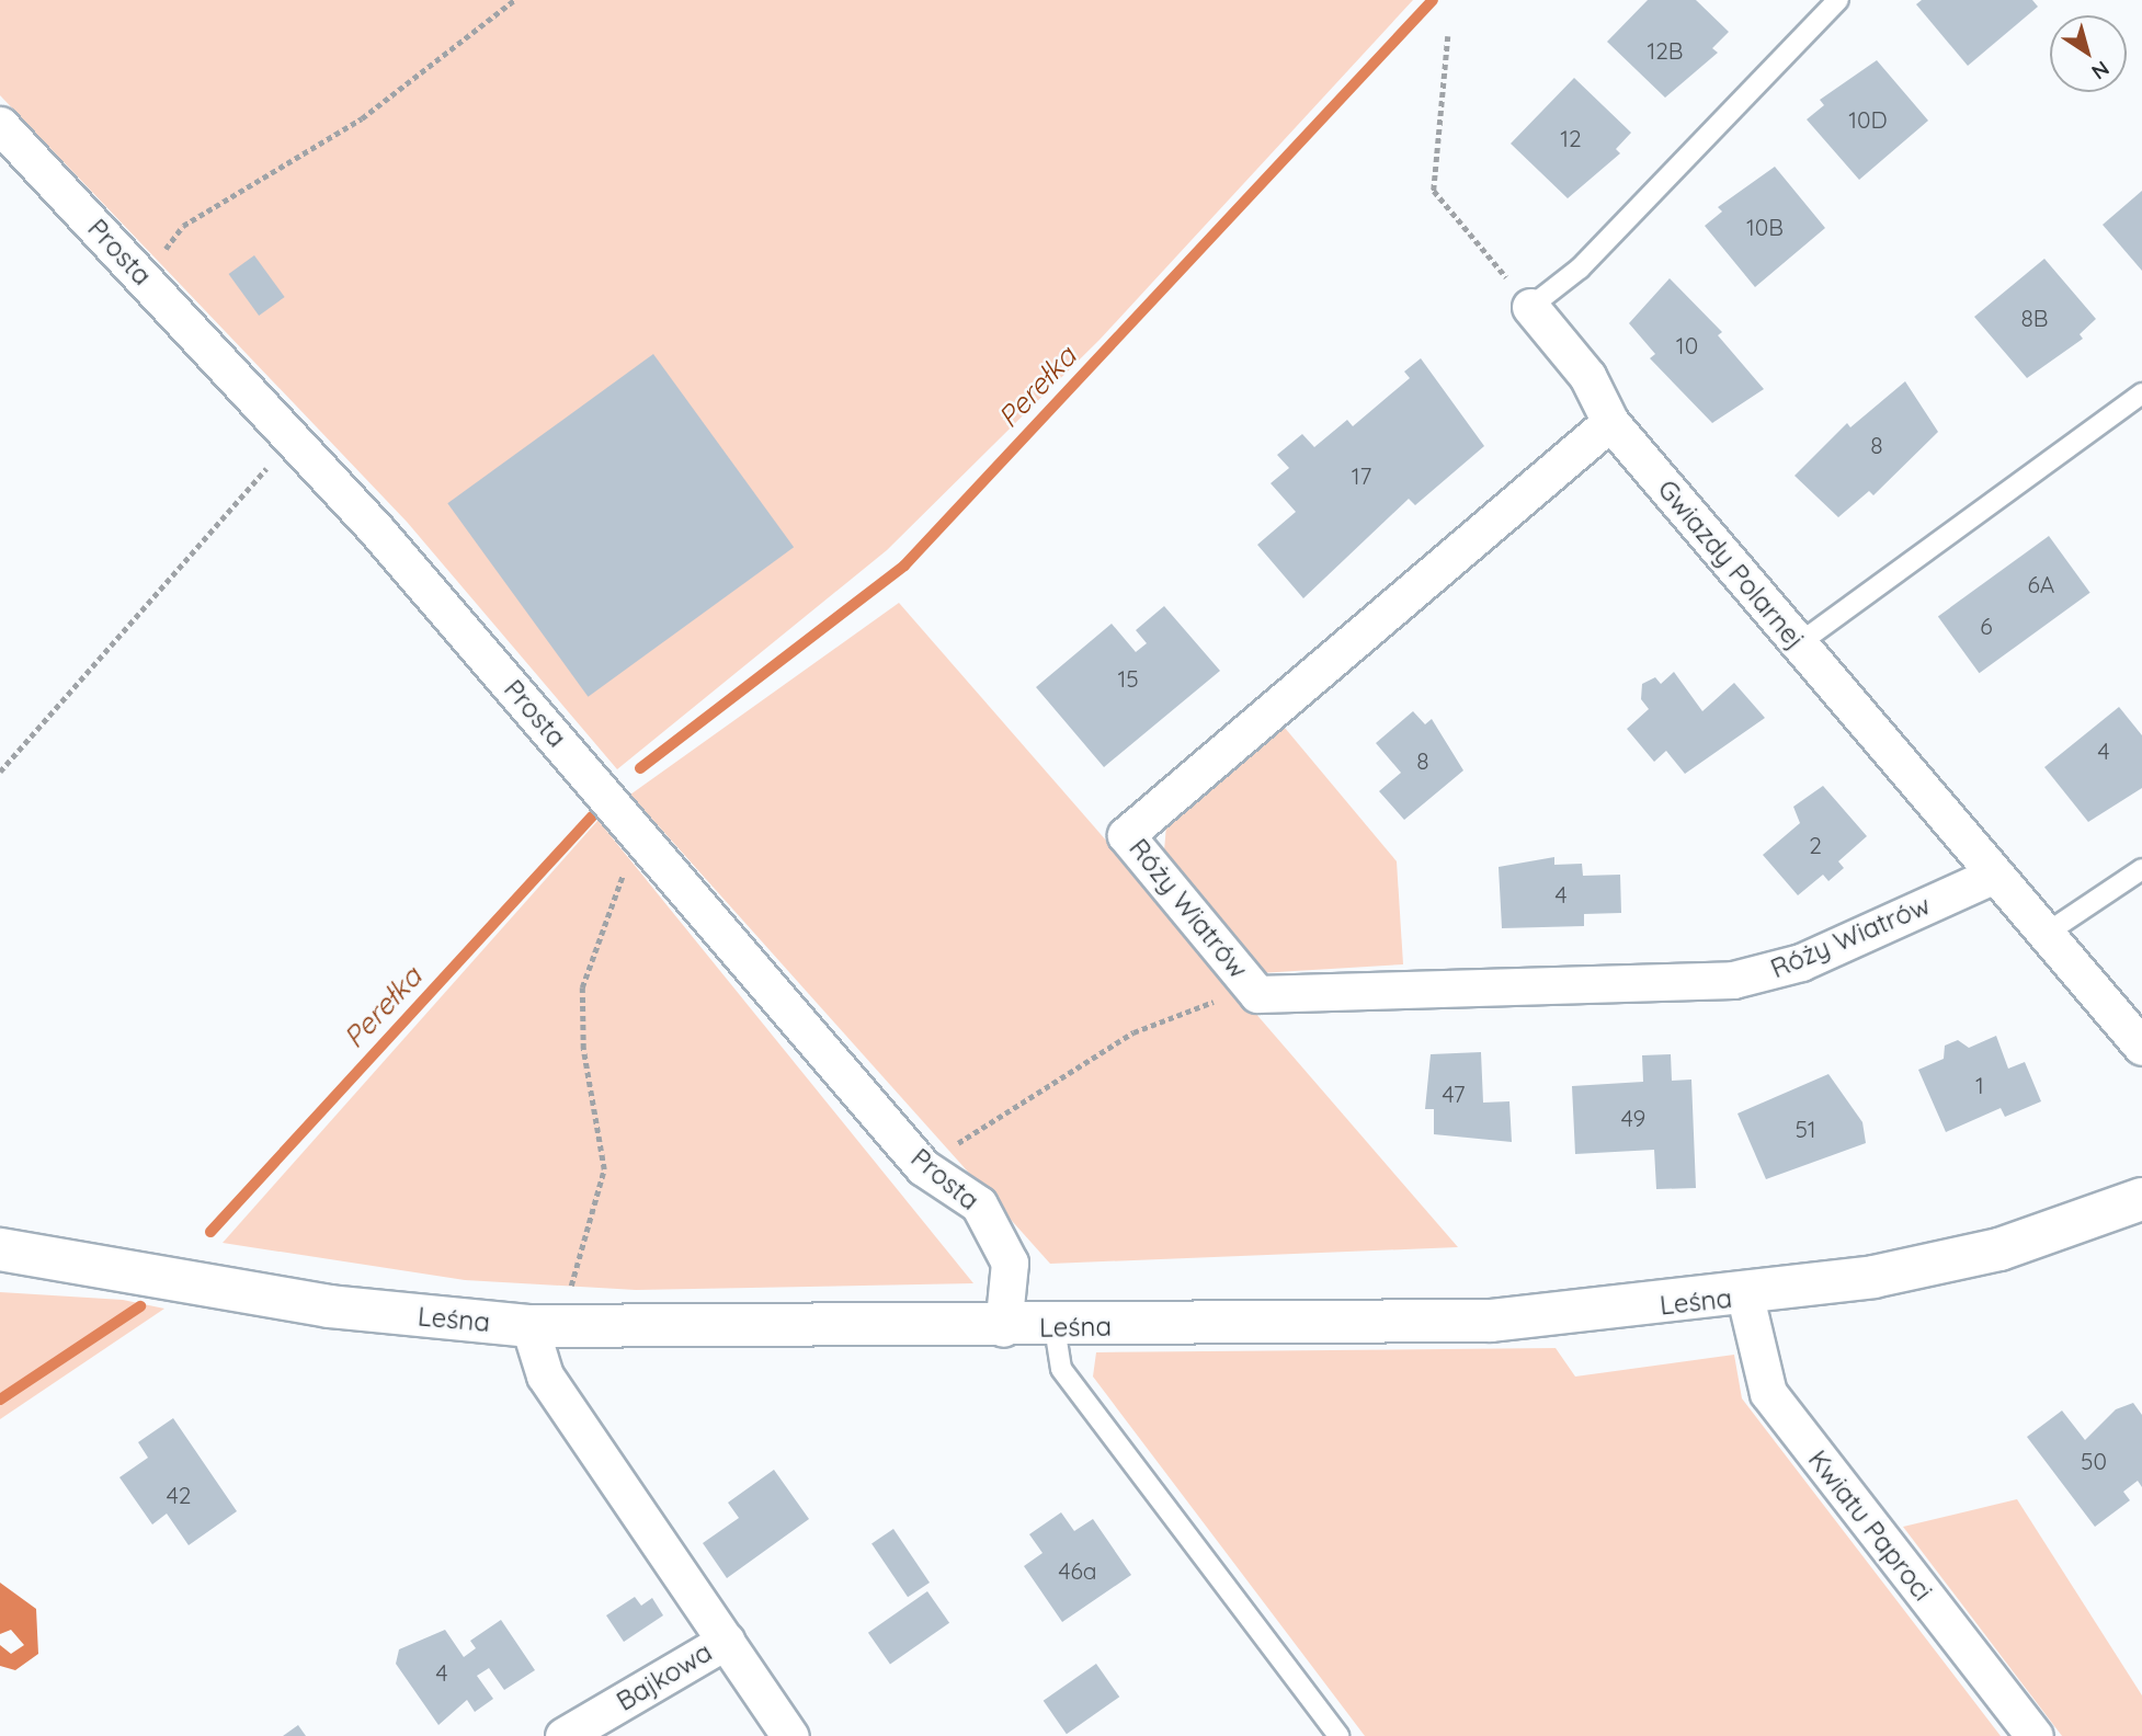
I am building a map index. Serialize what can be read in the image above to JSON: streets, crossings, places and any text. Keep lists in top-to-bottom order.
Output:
{
  "streets": {
    "street": [
      "Prosta",
      "Gwiazdy Polarnej",
      "Róży Wiatrów",
      "Leśna",
      "Kwiatu Paproci",
      "Bajkowa"
    ]
  },
  "crossings": [
    ["Prosta", "Leśna"],
    ["Gwiazdy Polarnej", "Róży Wiatrów"],
    ["Leśna", "Kwiatu Paproci"]
  ],
  "water": ["Perełka"],
  "house_numbers": [
    "12B",
    "10D",
    "12",
    "10B",
    "8B",
    "10",
    "8",
    "17",
    "6A",
    "6",
    "15",
    "4",
    "8",
    "2",
    "4",
    "1",
    "47",
    "49",
    "51",
    "50",
    "42",
    "46a",
    "4"
  ],
  "north": "bottom right"
}
